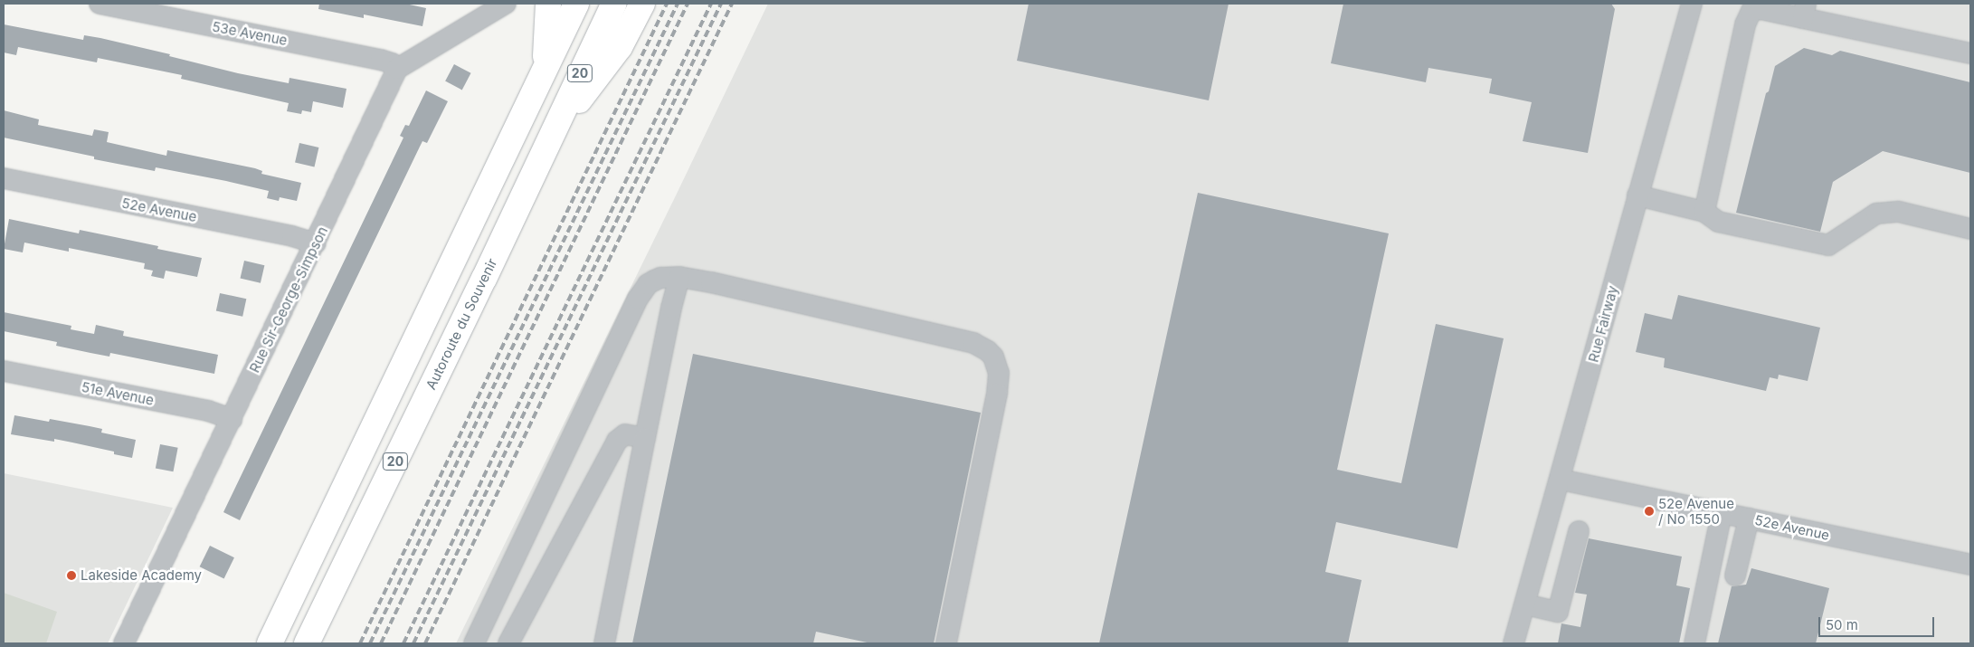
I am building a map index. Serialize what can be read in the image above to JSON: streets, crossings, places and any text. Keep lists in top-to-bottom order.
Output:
{
  "streets": {
    "highway": ["20", "Autoroute du Souvenir"],
    "street": [
      "53e Avenue",
      "52e Avenue",
      "Rue Sir-George-Simpson",
      "Rue Fairway",
      "51e Avenue"
    ]
  },
  "crossings": [
    ["53e Avenue", "Rue Sir-George-Simpson"],
    ["52e Avenue", "Rue Sir-George-Simpson"],
    ["52e Avenue", "Rue Fairway"],
    ["Rue Sir-George-Simpson", "51e Avenue"]
  ],
  "places": ["52e Avenue / No 1550", "Lakeside Academy"],
  "scale_bar": "50 m"
}
